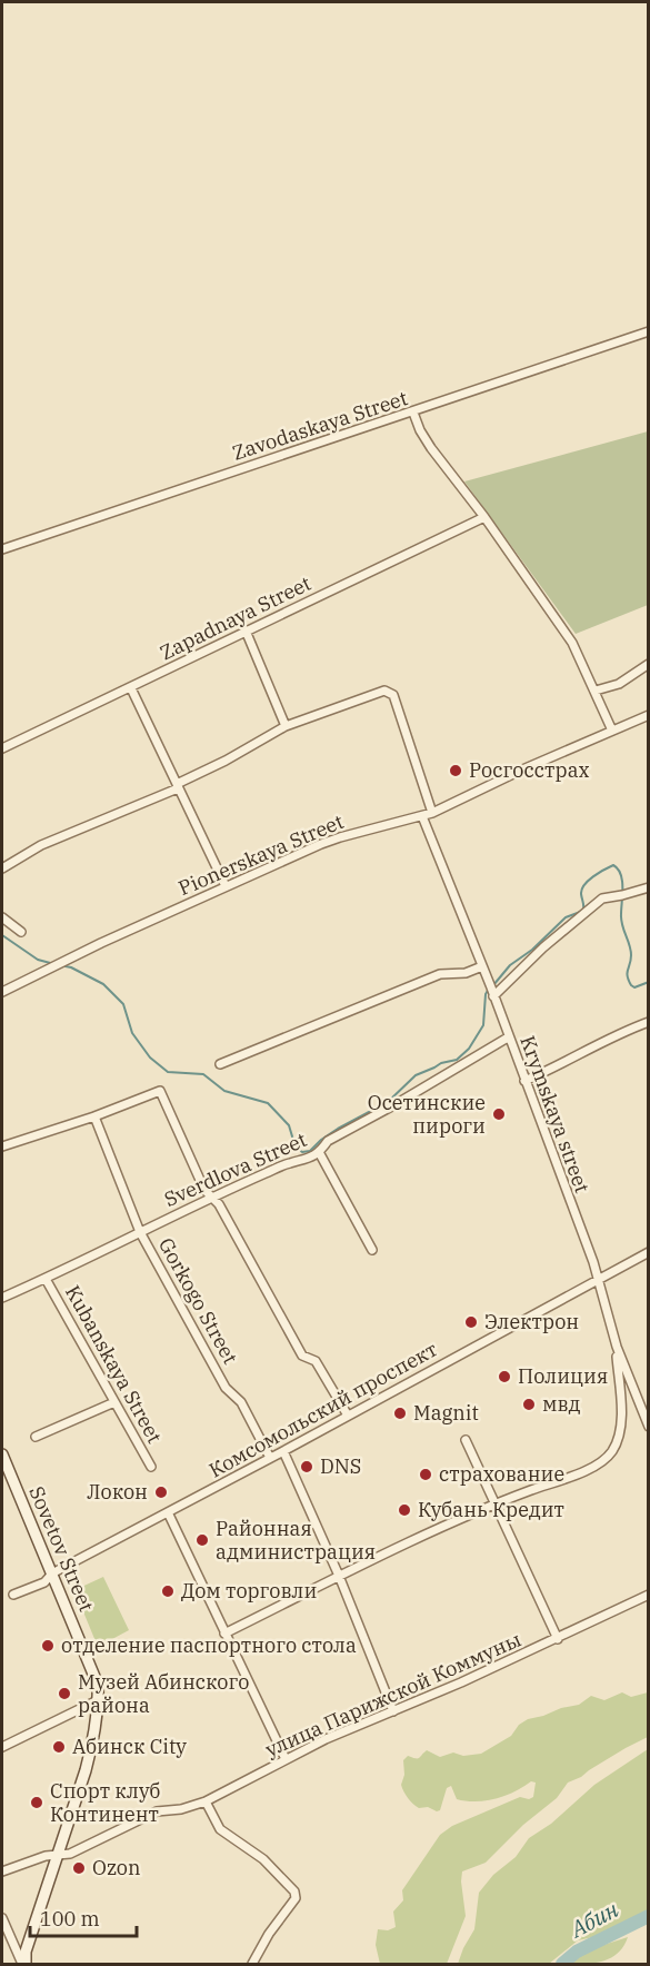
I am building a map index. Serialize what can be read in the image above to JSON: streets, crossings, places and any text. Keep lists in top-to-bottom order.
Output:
{
  "streets": {
    "main road": ["Sovetov Street"],
    "street": [
      "Zavodaskaya Street",
      "Zapadnaya Street",
      "Pionerskaya Street",
      "Krymskaya street",
      "Sverdlova Street",
      "Gorkogo Street",
      "Kubanskaya Street",
      "Комсомольский проспект",
      "улица Парижской Коммуны"
    ]
  },
  "crossings": [
    ["Pionerskaya Street", "Krymskaya street"],
    ["Krymskaya street", "Sverdlova Street"],
    ["Krymskaya street", "Комсомольский проспект"],
    ["Sverdlova Street", "Gorkogo Street"],
    ["Sverdlova Street", "Kubanskaya Street"],
    ["Gorkogo Street", "Комсомольский проспект"],
    ["Комсомольский проспект", "Sovetov Street"],
    ["Sovetov Street", "улица Парижской Коммуны"]
  ],
  "water": ["Абин"],
  "places": [
    "Росгосстрах",
    "Осетинские пироги",
    "Электрон",
    "Полиция",
    "мвд",
    "Magnit",
    "DNS",
    "страхование",
    "Локон",
    "Кубань Кредит",
    "Районная администрация",
    "Дом торговли",
    "отделение паспортного стола",
    "Музей Абинского района",
    "Абинск City",
    "Спорт клуб Континент",
    "Ozon"
  ],
  "scale_bar": "100 m"
}
